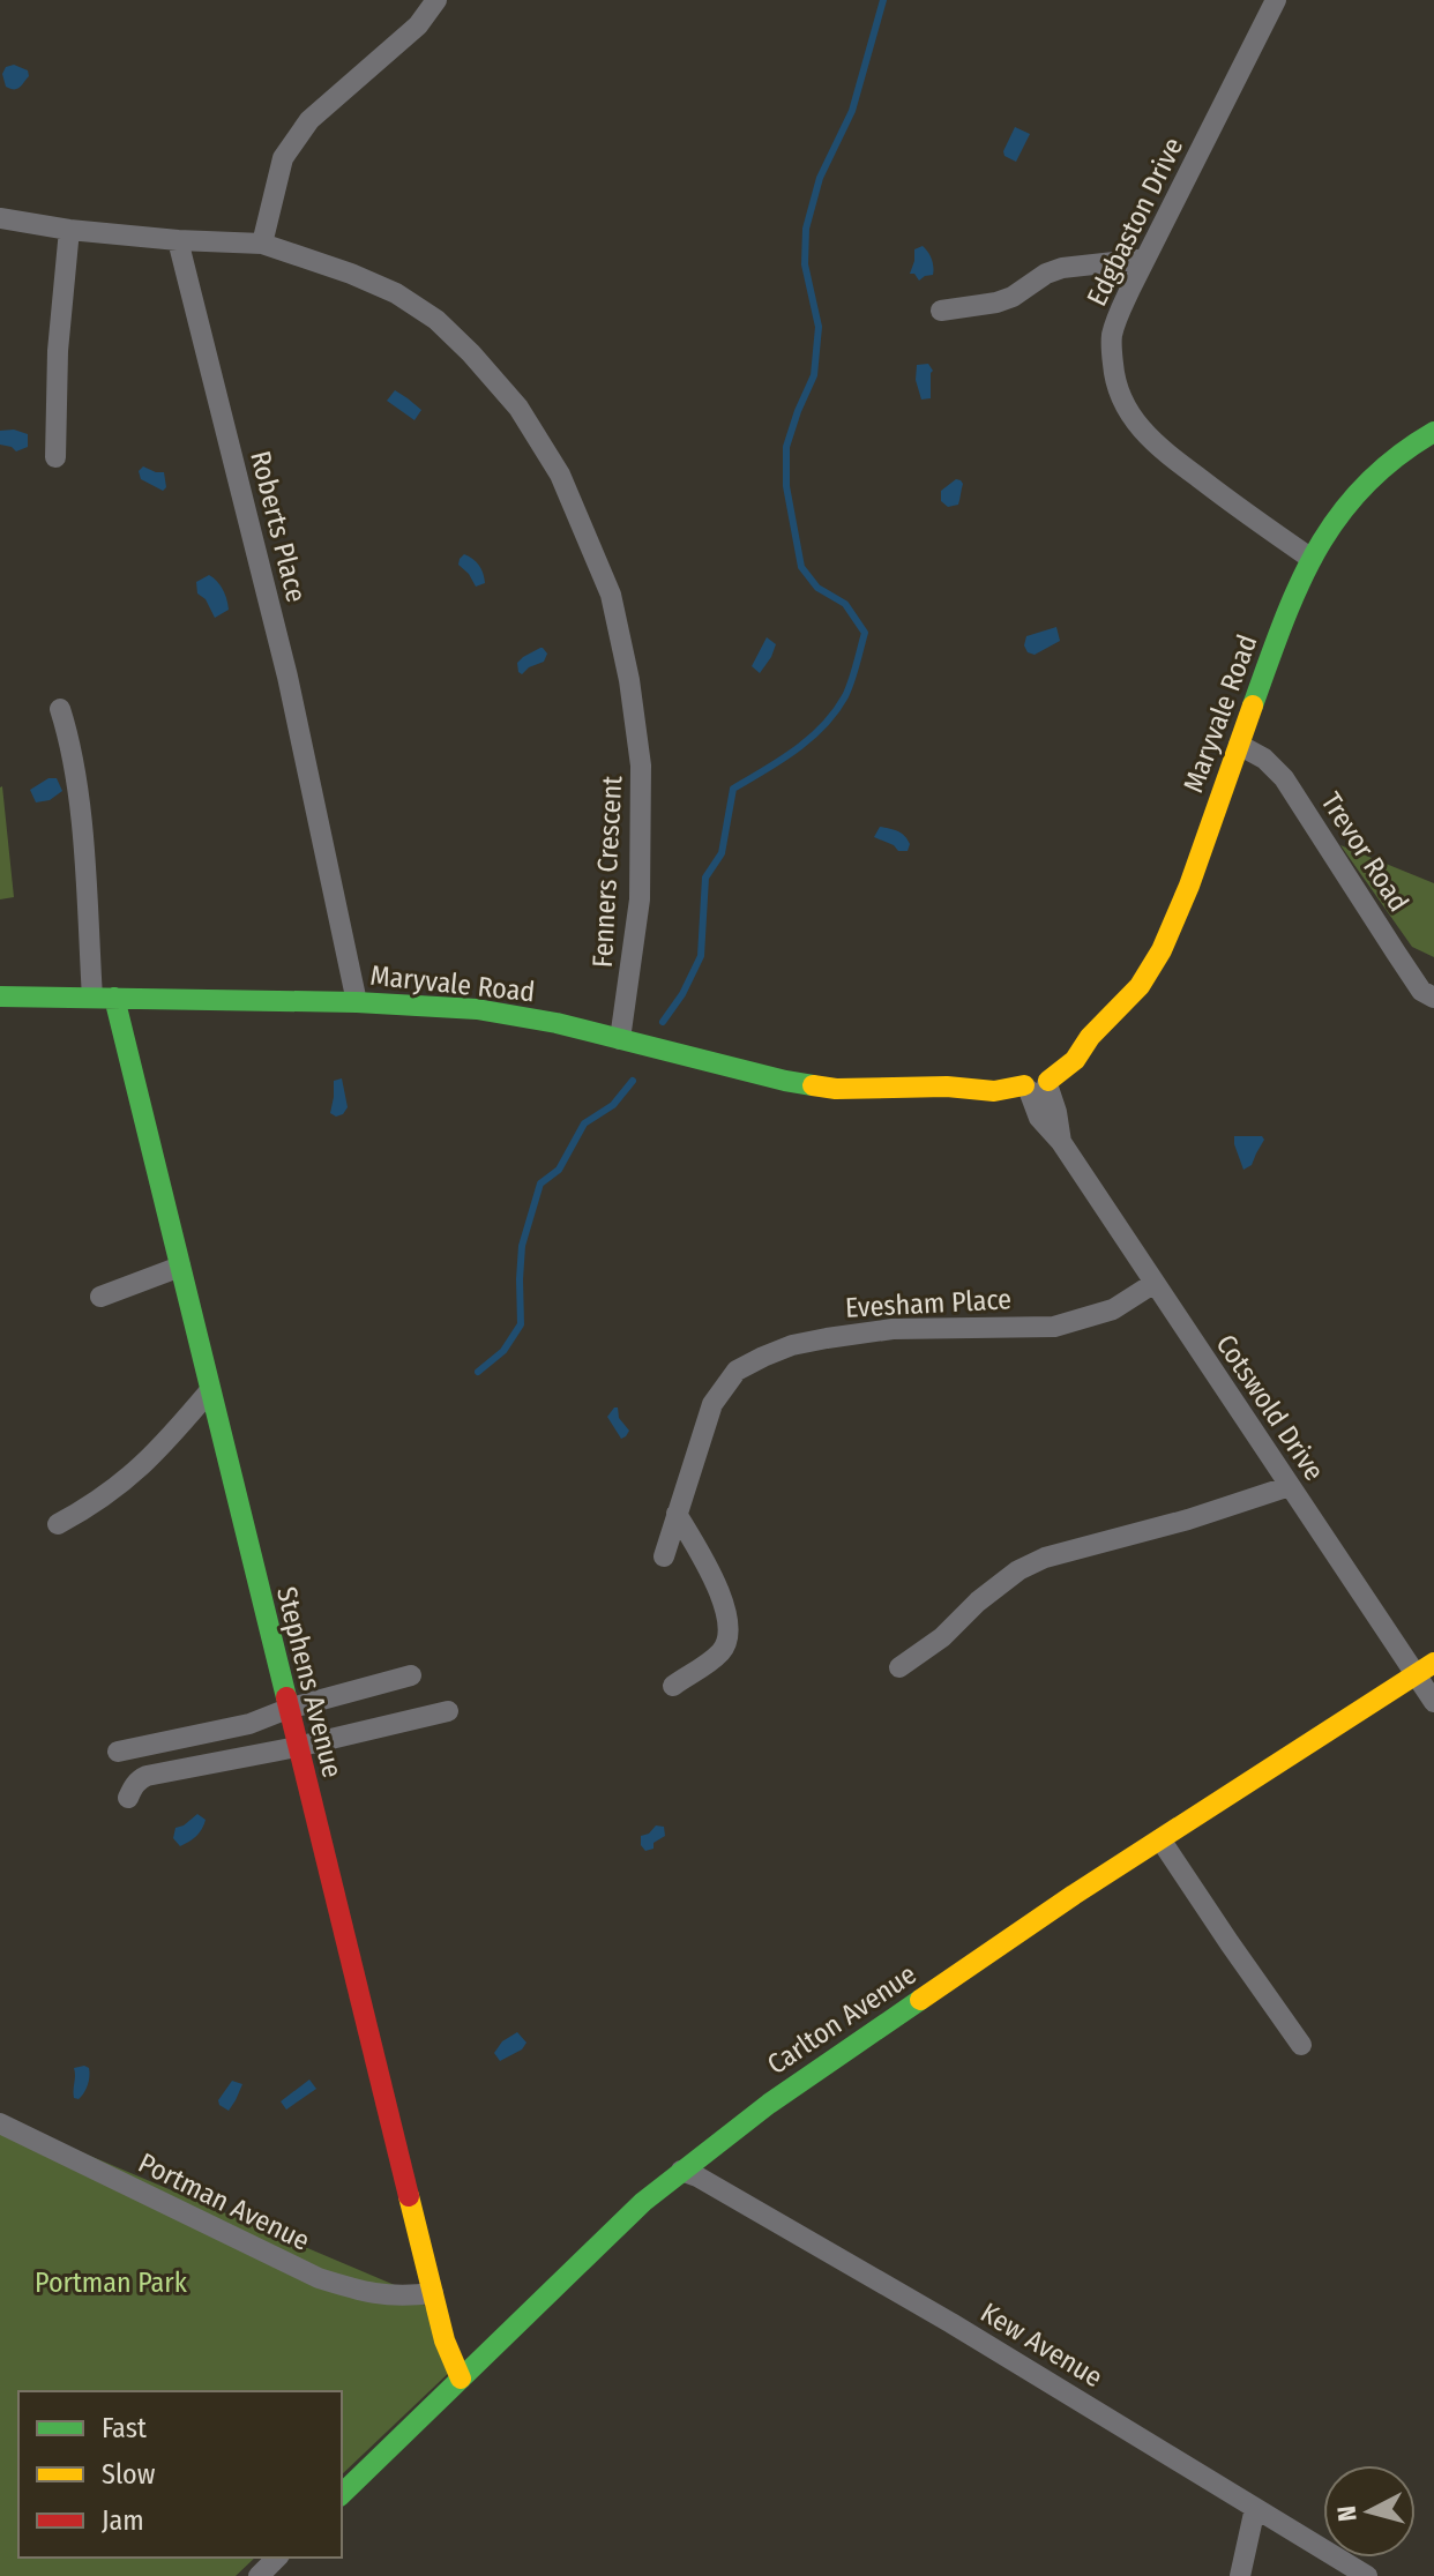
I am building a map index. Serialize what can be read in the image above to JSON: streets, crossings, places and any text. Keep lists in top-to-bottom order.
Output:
{
  "streets": {
    "street": [
      "Edgbaston Drive",
      "Roberts Place",
      "Maryvale Road",
      "Trevor Road",
      "Fenners Crescent",
      "Evesham Place",
      "Cotswold Drive",
      "Stephens Avenue",
      "Carlton Avenue",
      "Portman Avenue",
      "Kew Avenue"
    ]
  },
  "crossings": [
    ["Edgbaston Drive", "Maryvale Road"],
    ["Roberts Place", "Maryvale Road"],
    ["Roberts Place", "Fenners Crescent"],
    ["Maryvale Road", "Trevor Road"],
    ["Maryvale Road", "Fenners Crescent"],
    ["Maryvale Road", "Cotswold Drive"],
    ["Maryvale Road", "Stephens Avenue"],
    ["Evesham Place", "Cotswold Drive"],
    ["Cotswold Drive", "Carlton Avenue"],
    ["Stephens Avenue", "Carlton Avenue"],
    ["Stephens Avenue", "Portman Avenue"],
    ["Carlton Avenue", "Kew Avenue"]
  ],
  "parks": ["Portman Park"],
  "legend": ["Fast", "Slow", "Jam"],
  "north": "left"
}
